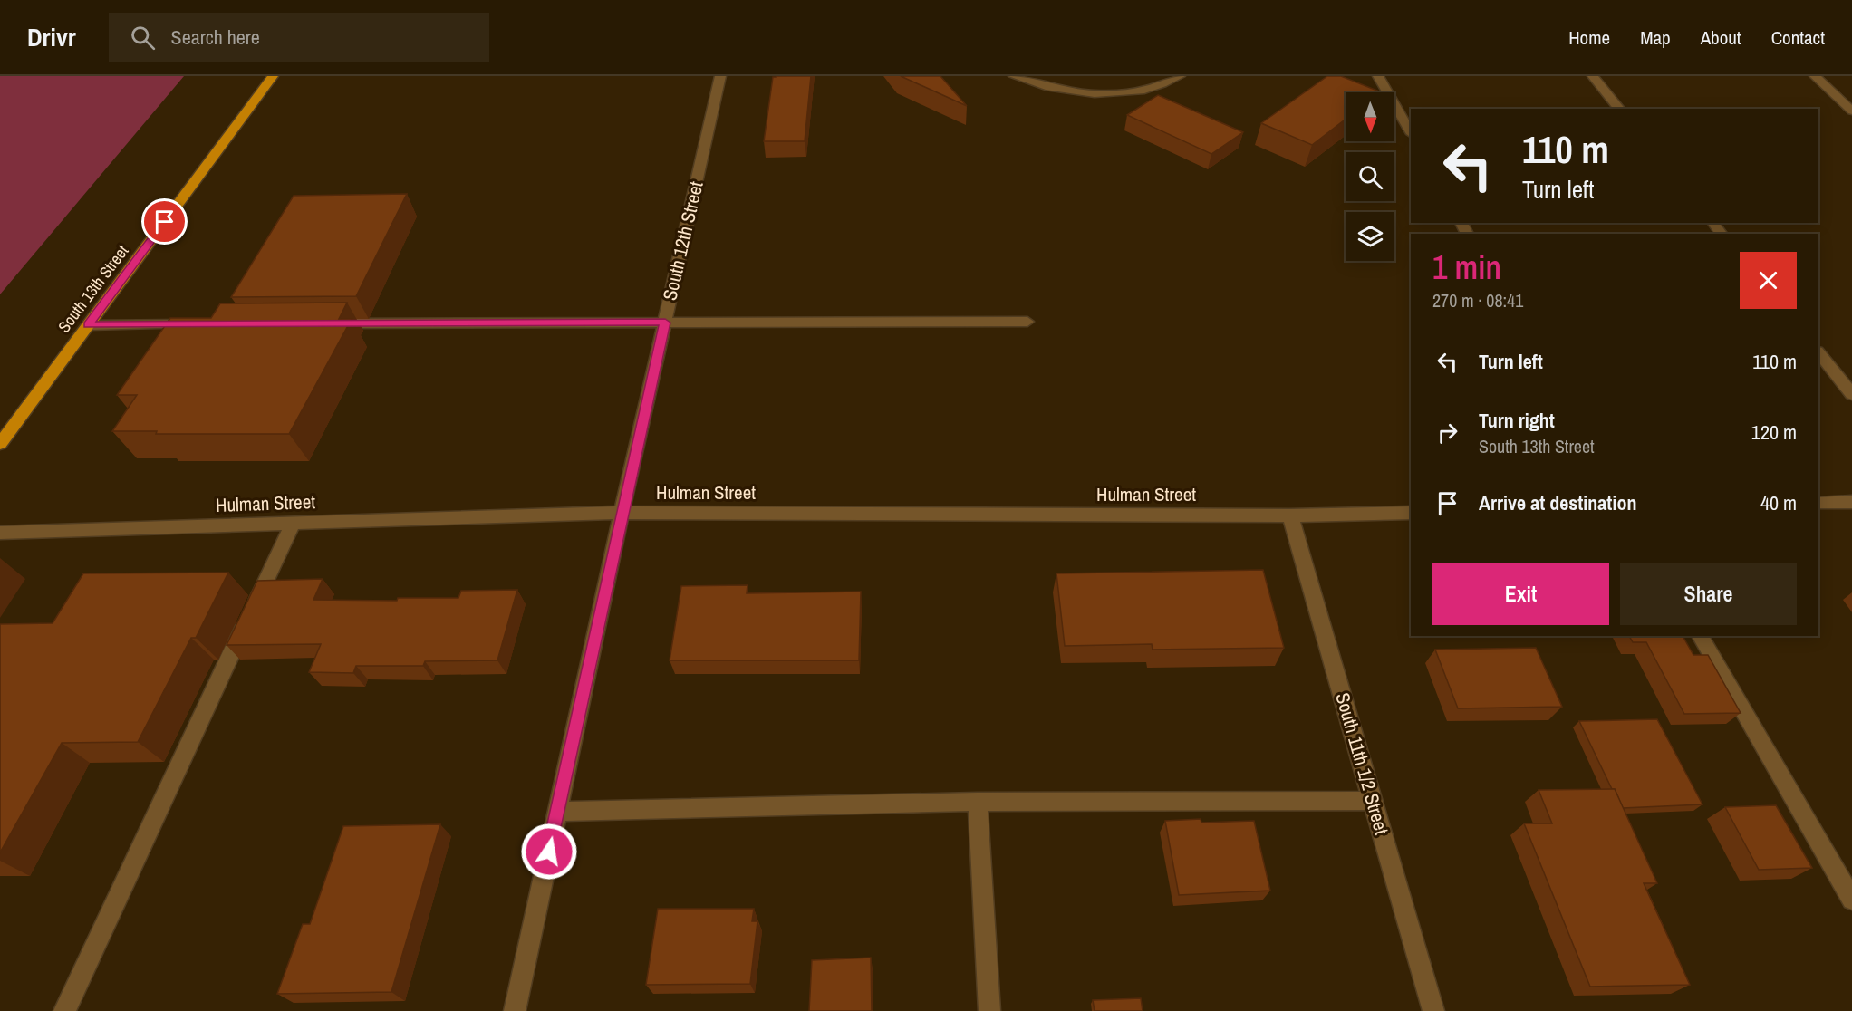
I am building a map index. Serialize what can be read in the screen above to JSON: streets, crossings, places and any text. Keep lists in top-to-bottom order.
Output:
{
  "streets": {
    "main road": ["South 13th Street"],
    "street": ["South 12th Street", "Hulman Street", "South 11th 1/2 Street"]
  },
  "crossings": [
    ["South 12th Street", "Hulman Street"],
    ["Hulman Street", "South 11th 1/2 Street"]
  ],
  "north": "bottom",
  "page": {
    "header": "Drivr",
    "search": "Search here",
    "nav": [
      "Home",
      "Map",
      "About",
      "Contact"
    ],
    "turn": ["110 m", "Turn left"],
    "heading": ["1 min", "270 m · 08:41"],
    "list": [
      {
        "name": "Turn left",
        "value": "110 m"
      },
      {
        "name": "Turn right",
        "note": "South 13th Street",
        "value": "120 m"
      },
      {
        "name": "Arrive at destination",
        "value": "40 m"
      }
    ],
    "buttons": ["Exit", "Share"]
  }
}
